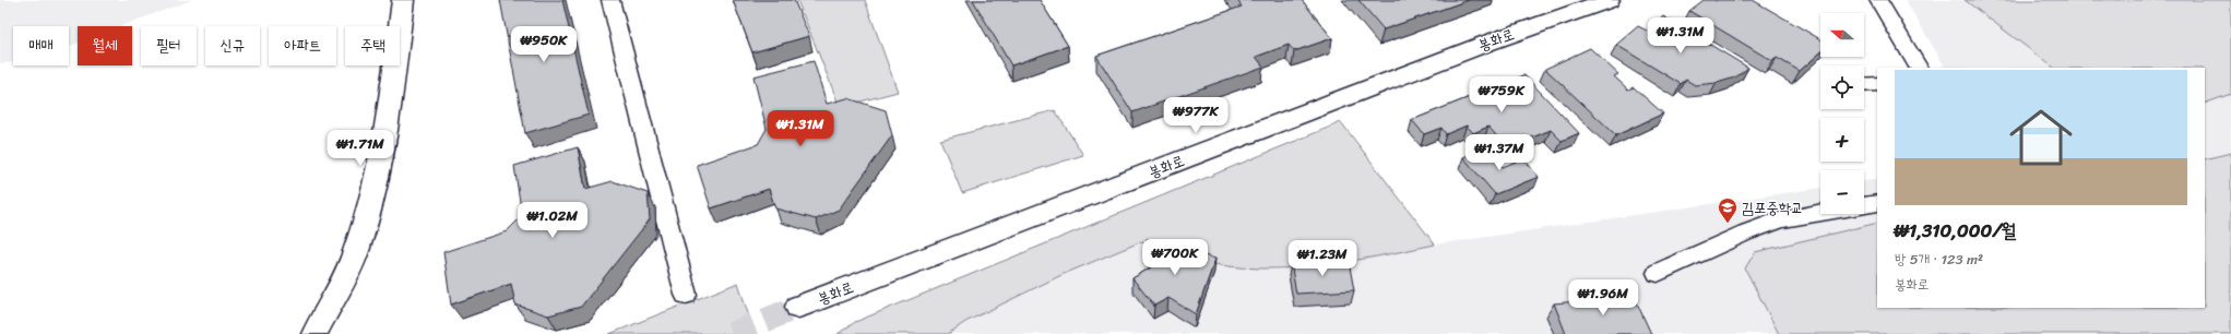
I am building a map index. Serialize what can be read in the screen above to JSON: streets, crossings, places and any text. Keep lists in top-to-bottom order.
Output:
{
  "streets": {
    "street": ["봉화로"]
  },
  "places": {
    "school or university": ["김포중학교"]
  },
  "north": "left",
  "page": {
    "map_buttons": ["+", "−"],
    "price": [
      "₩1.31M",
      "₩950K",
      "₩759K",
      "₩977K",
      "₩1.31M",
      "₩1.71M",
      "₩1.37M",
      "₩1.02M",
      "₩700K",
      "₩1.23M",
      "₩1.96M"
    ],
    "chip": [
      "매매",
      "월세",
      "필터",
      "신규",
      "아파트",
      "주택"
    ],
    "list": [
      {
        "name": "₩1,310,000/월",
        "note": "방 5개 · 123 m² · 봉화로"
      }
    ]
  }
}
